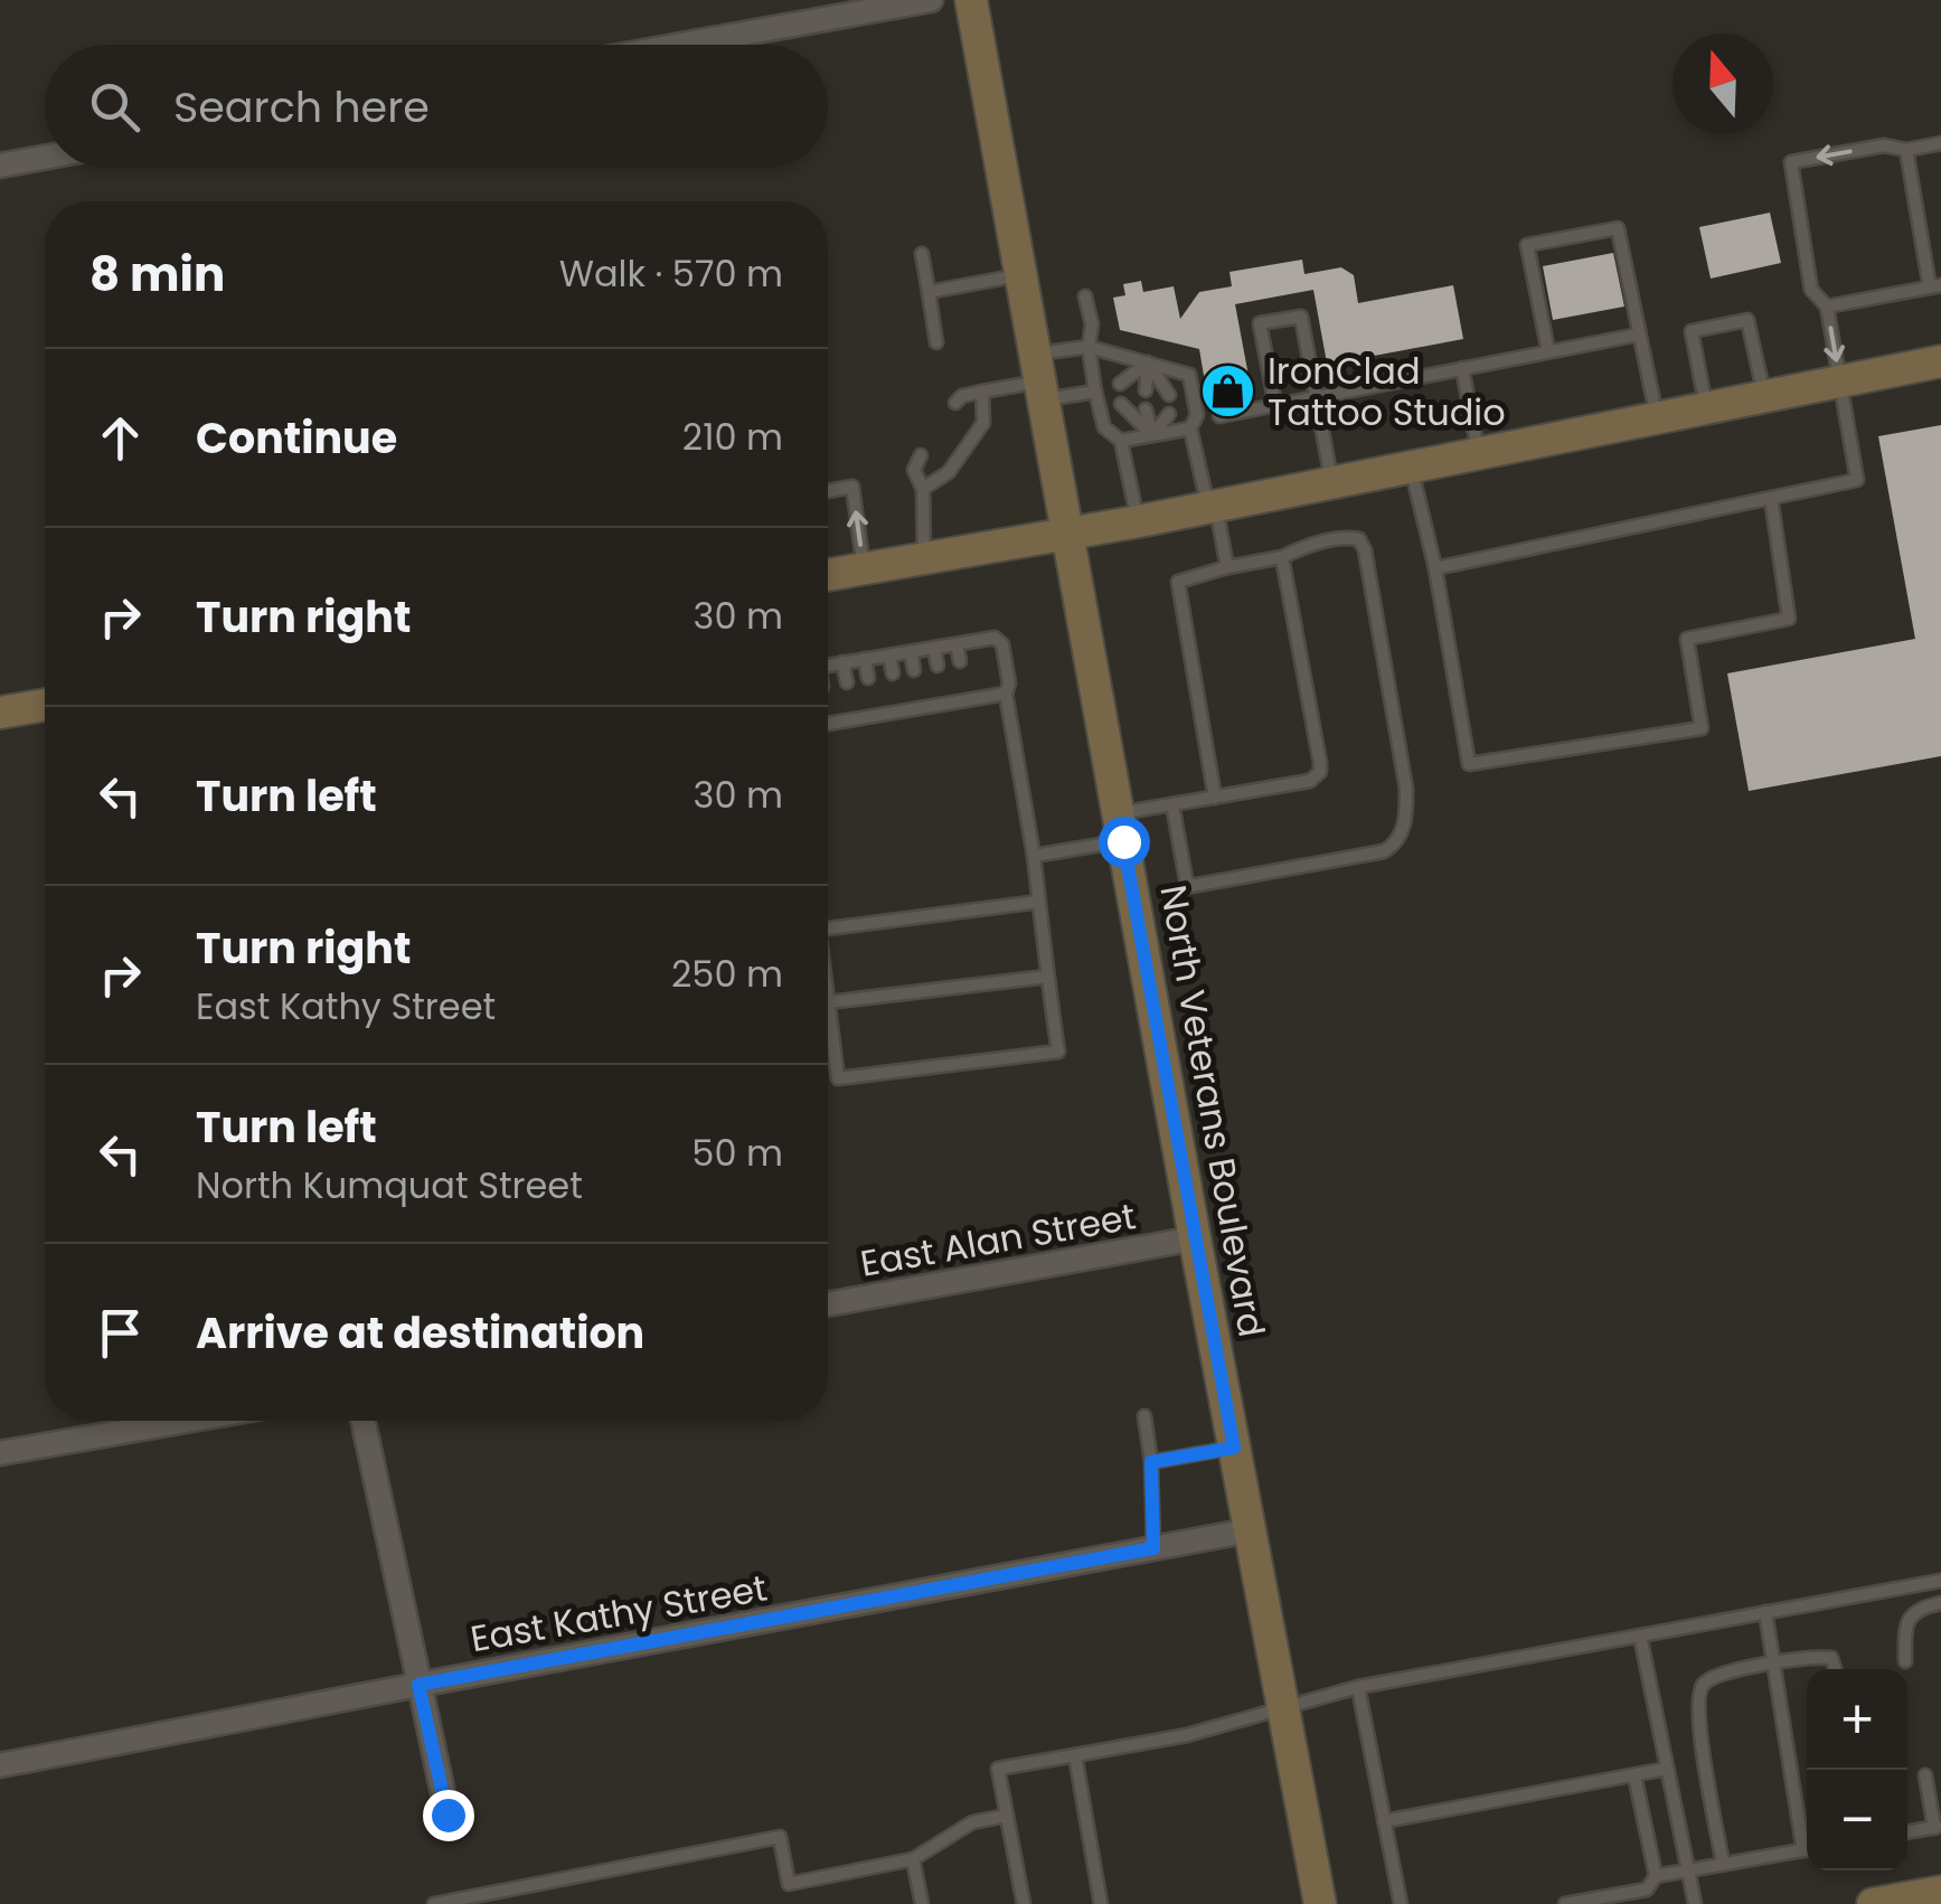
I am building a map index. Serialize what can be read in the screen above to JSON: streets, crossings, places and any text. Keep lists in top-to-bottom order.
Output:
{
  "streets": {
    "main road": ["North Veterans Boulevard"],
    "street": ["East Alan Street", "East Kathy Street"]
  },
  "crossings": [
    ["North Veterans Boulevard", "East Alan Street"],
    ["North Veterans Boulevard", "East Kathy Street"]
  ],
  "places": {
    "shop": ["IronClad Tattoo Studio"]
  },
  "north": "top",
  "page": {
    "search": "Search here",
    "heading": ["8 min", "Walk · 570 m"],
    "list": [
      ["Continue", "210 m"],
      ["Turn right", "30 m"],
      ["Turn left", "30 m"],
      ["Turn right", "East Kathy Street", "250 m"],
      ["Turn left", "North Kumquat Street", "50 m"],
      "Arrive at destination"
    ],
    "map_buttons": ["+", "−"]
  }
}
